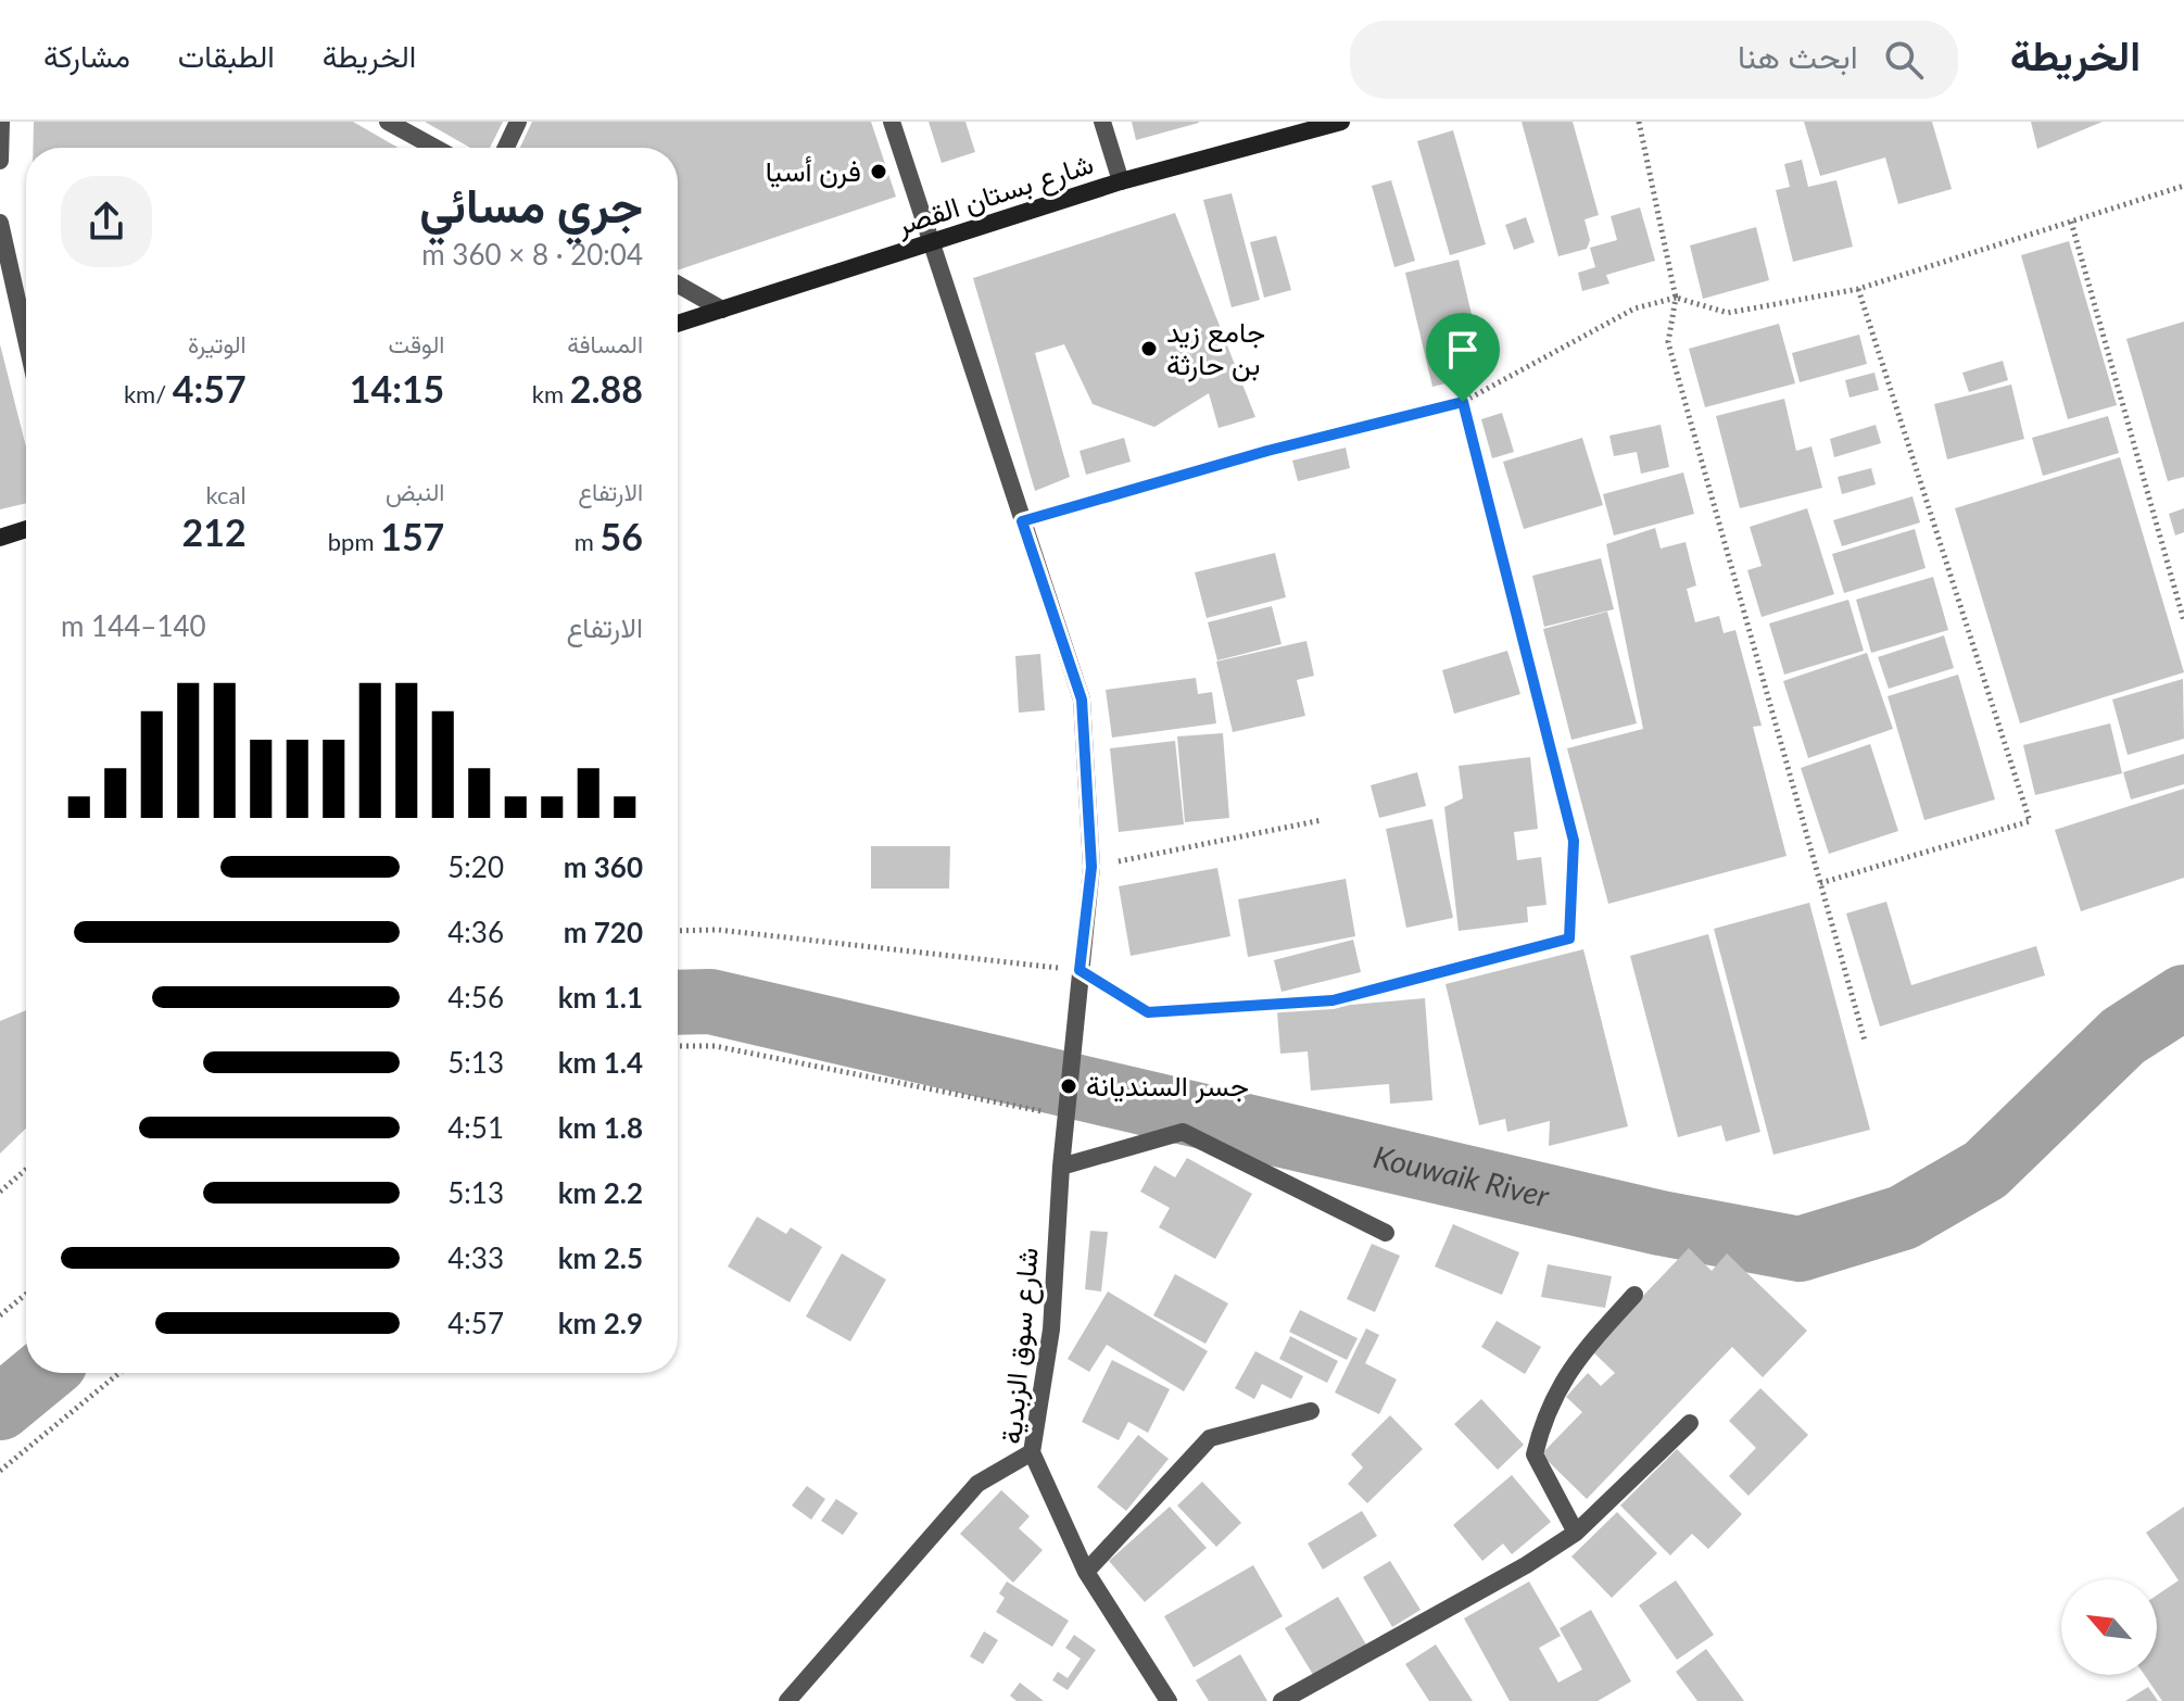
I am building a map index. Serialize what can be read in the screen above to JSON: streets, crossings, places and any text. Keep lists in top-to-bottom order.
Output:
{
  "streets": {
    "main road": ["شارع بستان القصر"],
    "street": ["شارع سوق الزبدية"]
  },
  "crossings": [
    ["شارع بستان القصر", "شارع سوق الزبدية"]
  ],
  "water": ["Kouwaik River"],
  "places": ["فرن أسيا", "جامع زيد بن حارثة", "جسر السنديانة"],
  "north": "top left",
  "page": {
    "header": "الخريطة",
    "search": "ابحث هنا",
    "nav": ["الخريطة", "الطبقات", "مشاركة"],
    "heading": ["جري مسائي", "20:04 · 8 × 360 m"],
    "stats": [
      ["المسافة", "2.88 km"],
      ["الوقت", "14:15"],
      ["الوتيرة", "4:57 /km"],
      ["الارتفاع", "56 m"],
      ["النبض", "157 bpm"],
      ["kcal", "212"]
    ],
    "chart": ["الارتفاع", "140–144 m"],
    "list": [
      {
        "name": "360 m",
        "note": "5:20"
      },
      {
        "name": "720 m",
        "note": "4:36"
      },
      {
        "name": "1.1 km",
        "note": "4:56"
      },
      {
        "name": "1.4 km",
        "note": "5:13"
      },
      {
        "name": "1.8 km",
        "note": "4:51"
      },
      {
        "name": "2.2 km",
        "note": "5:13"
      },
      {
        "name": "2.5 km",
        "note": "4:33"
      },
      {
        "name": "2.9 km",
        "note": "4:57"
      }
    ]
  }
}
